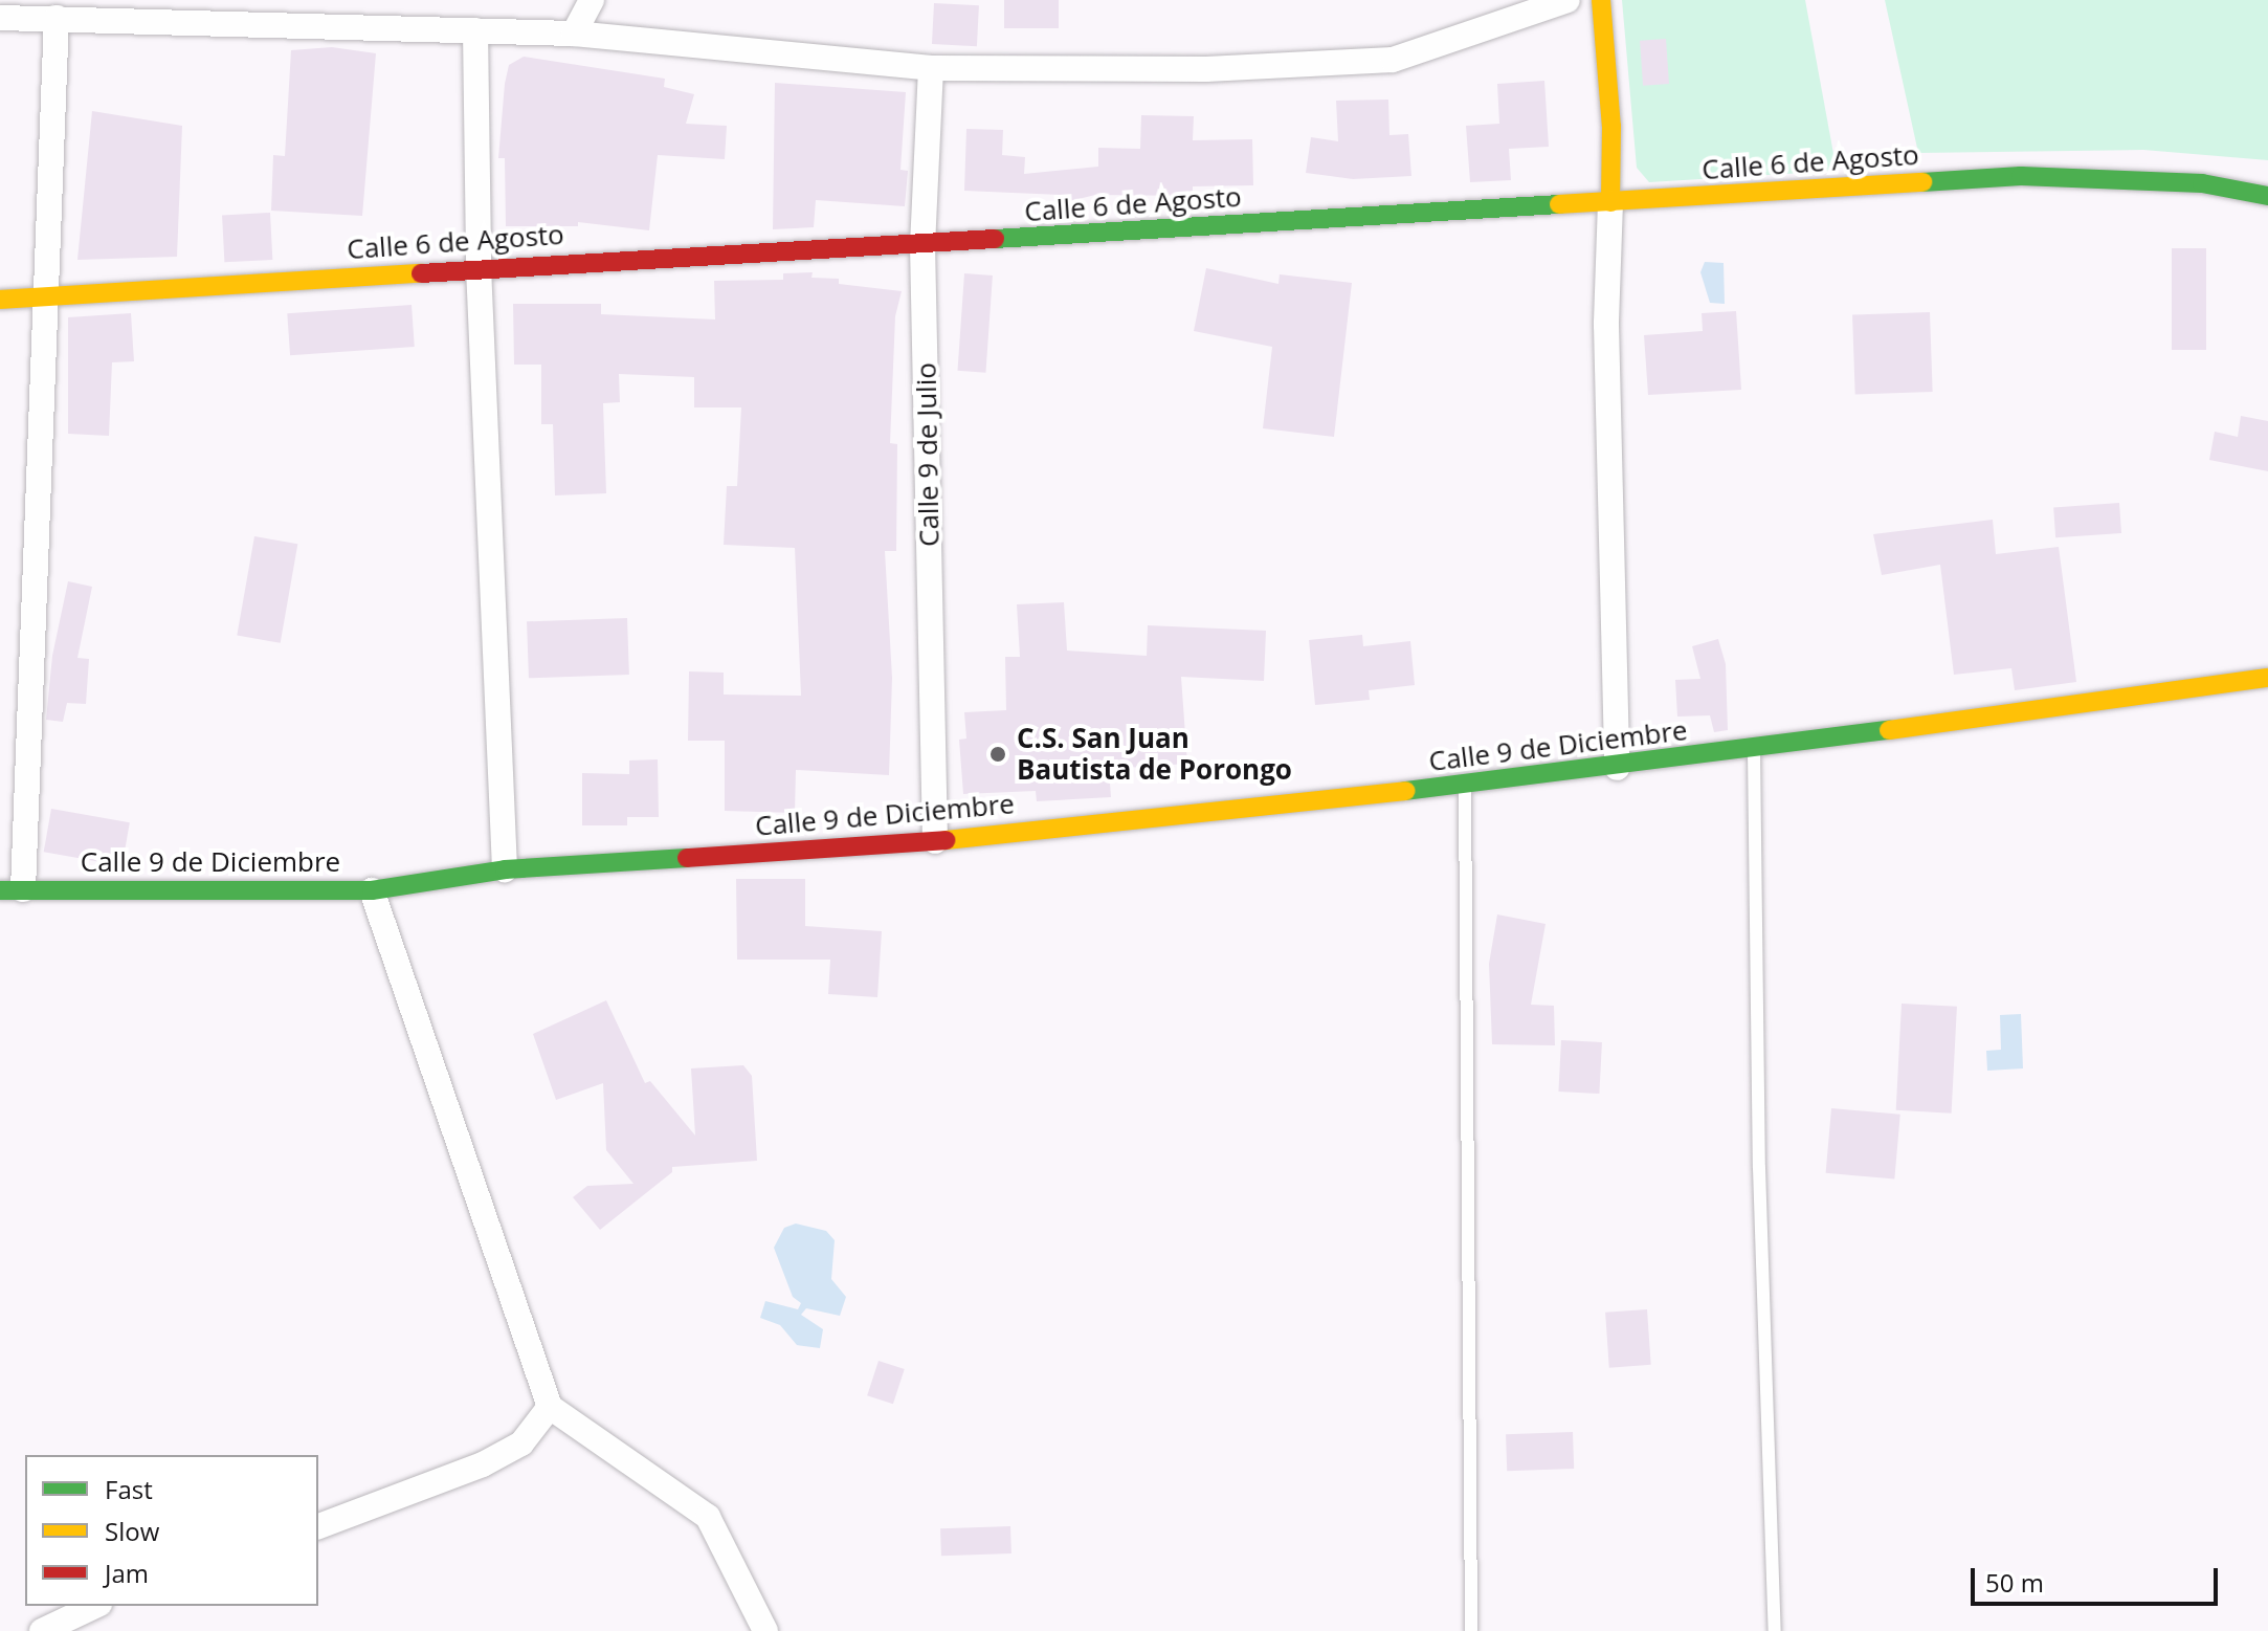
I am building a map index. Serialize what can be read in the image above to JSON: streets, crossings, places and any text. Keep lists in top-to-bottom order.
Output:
{
  "streets": {
    "street": ["Calle 6 de Agosto", "Calle 9 de Julio", "Calle 9 de Diciembre"]
  },
  "crossings": [
    ["Calle 6 de Agosto", "Calle 9 de Julio"],
    ["Calle 9 de Julio", "Calle 9 de Diciembre"]
  ],
  "places": ["C.S. San Juan Bautista de Porongo"],
  "legend": ["Fast", "Slow", "Jam"],
  "scale_bar": "50 m"
}
